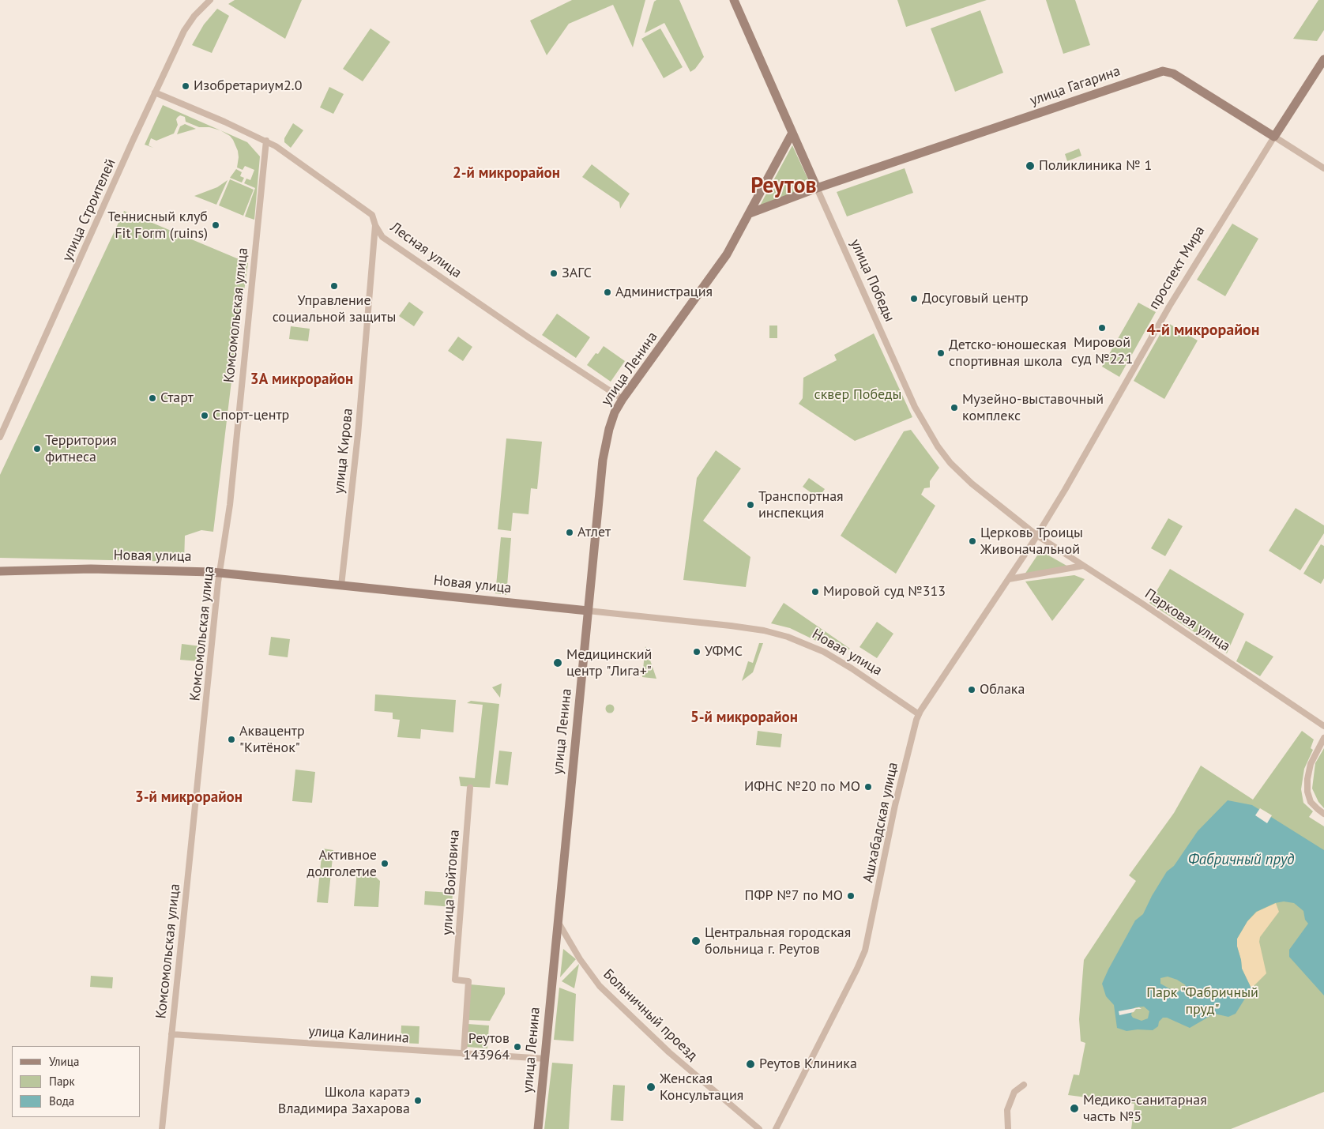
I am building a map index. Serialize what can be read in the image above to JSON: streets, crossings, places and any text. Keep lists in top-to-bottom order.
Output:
{
  "streets": {
    "street": [
      "улица Гагарина",
      "улица Строителей",
      "Лесная улица",
      "проспект Мира",
      "улица Победы",
      "Комсомольская улица",
      "улица Ленина",
      "улица Кирова",
      "Новая улица",
      "Парковая улица",
      "Ашхабадская улица",
      "улица Войтовича",
      "Больничный проезд",
      "улица Калинина"
    ]
  },
  "crossings": [
    ["улица Гагарина", "проспект Мира"],
    ["улица Гагарина", "улица Победы"],
    ["улица Строителей", "Лесная улица"],
    ["Лесная улица", "Комсомольская улица"],
    ["Лесная улица", "улица Ленина"],
    ["Лесная улица", "улица Кирова"],
    ["проспект Мира", "улица Победы"],
    ["проспект Мира", "Парковая улица"],
    ["проспект Мира", "Ашхабадская улица"],
    ["улица Победы", "улица Ленина"],
    ["улица Победы", "Парковая улица"],
    ["улица Победы", "Ашхабадская улица"],
    ["Комсомольская улица", "Новая улица"],
    ["Комсомольская улица", "улица Калинина"],
    ["улица Ленина", "Новая улица"],
    ["улица Ленина", "Больничный проезд"],
    ["улица Ленина", "улица Калинина"],
    ["улица Кирова", "Новая улица"],
    ["Новая улица", "Ашхабадская улица"],
    ["Парковая улица", "Ашхабадская улица"],
    ["улица Войтовича", "улица Калинина"]
  ],
  "districts": [
    "2-й микрорайон",
    "Реутов",
    "4-й микрорайон",
    "3А микрорайон",
    "5-й микрорайон",
    "3-й микрорайон"
  ],
  "water": ["Фабричный пруд"],
  "parks": ["сквер Победы", "Парк \"Фабричный пруд\""],
  "places": [
    "Изобретариум2.0",
    "Поликлиника № 1",
    "Теннисный клуб Fit Form (ruins)",
    "ЗАГС",
    "Управление социальной защиты",
    "Администрация",
    "Досуговый центр",
    "Мировой суд №221",
    "Детско-юношеская спортивная школа",
    "Старт",
    "Музейно-выставочный комплекс",
    "Спорт-центр",
    "Территория фитнеса",
    "Транспортная инспекция",
    "Атлет",
    "Церковь Троицы Живоначальной",
    "Мировой суд №313",
    "УФМС",
    "Медицинский центр \"Лига+\"",
    "Облака",
    "Аквацентр \"Китёнок\"",
    "ИФНС №20 по МО",
    "Активное долголетие",
    "ПФР №7 по МО",
    "Центральная городская больница г. Реутов",
    "Реутов 143964",
    "Реутов Клиника",
    "Женская Консультация",
    "Школа каратэ Владимира Захарова",
    "Медико-санитарная часть №5"
  ],
  "legend": ["Улица", "Парк", "Вода"]
}
